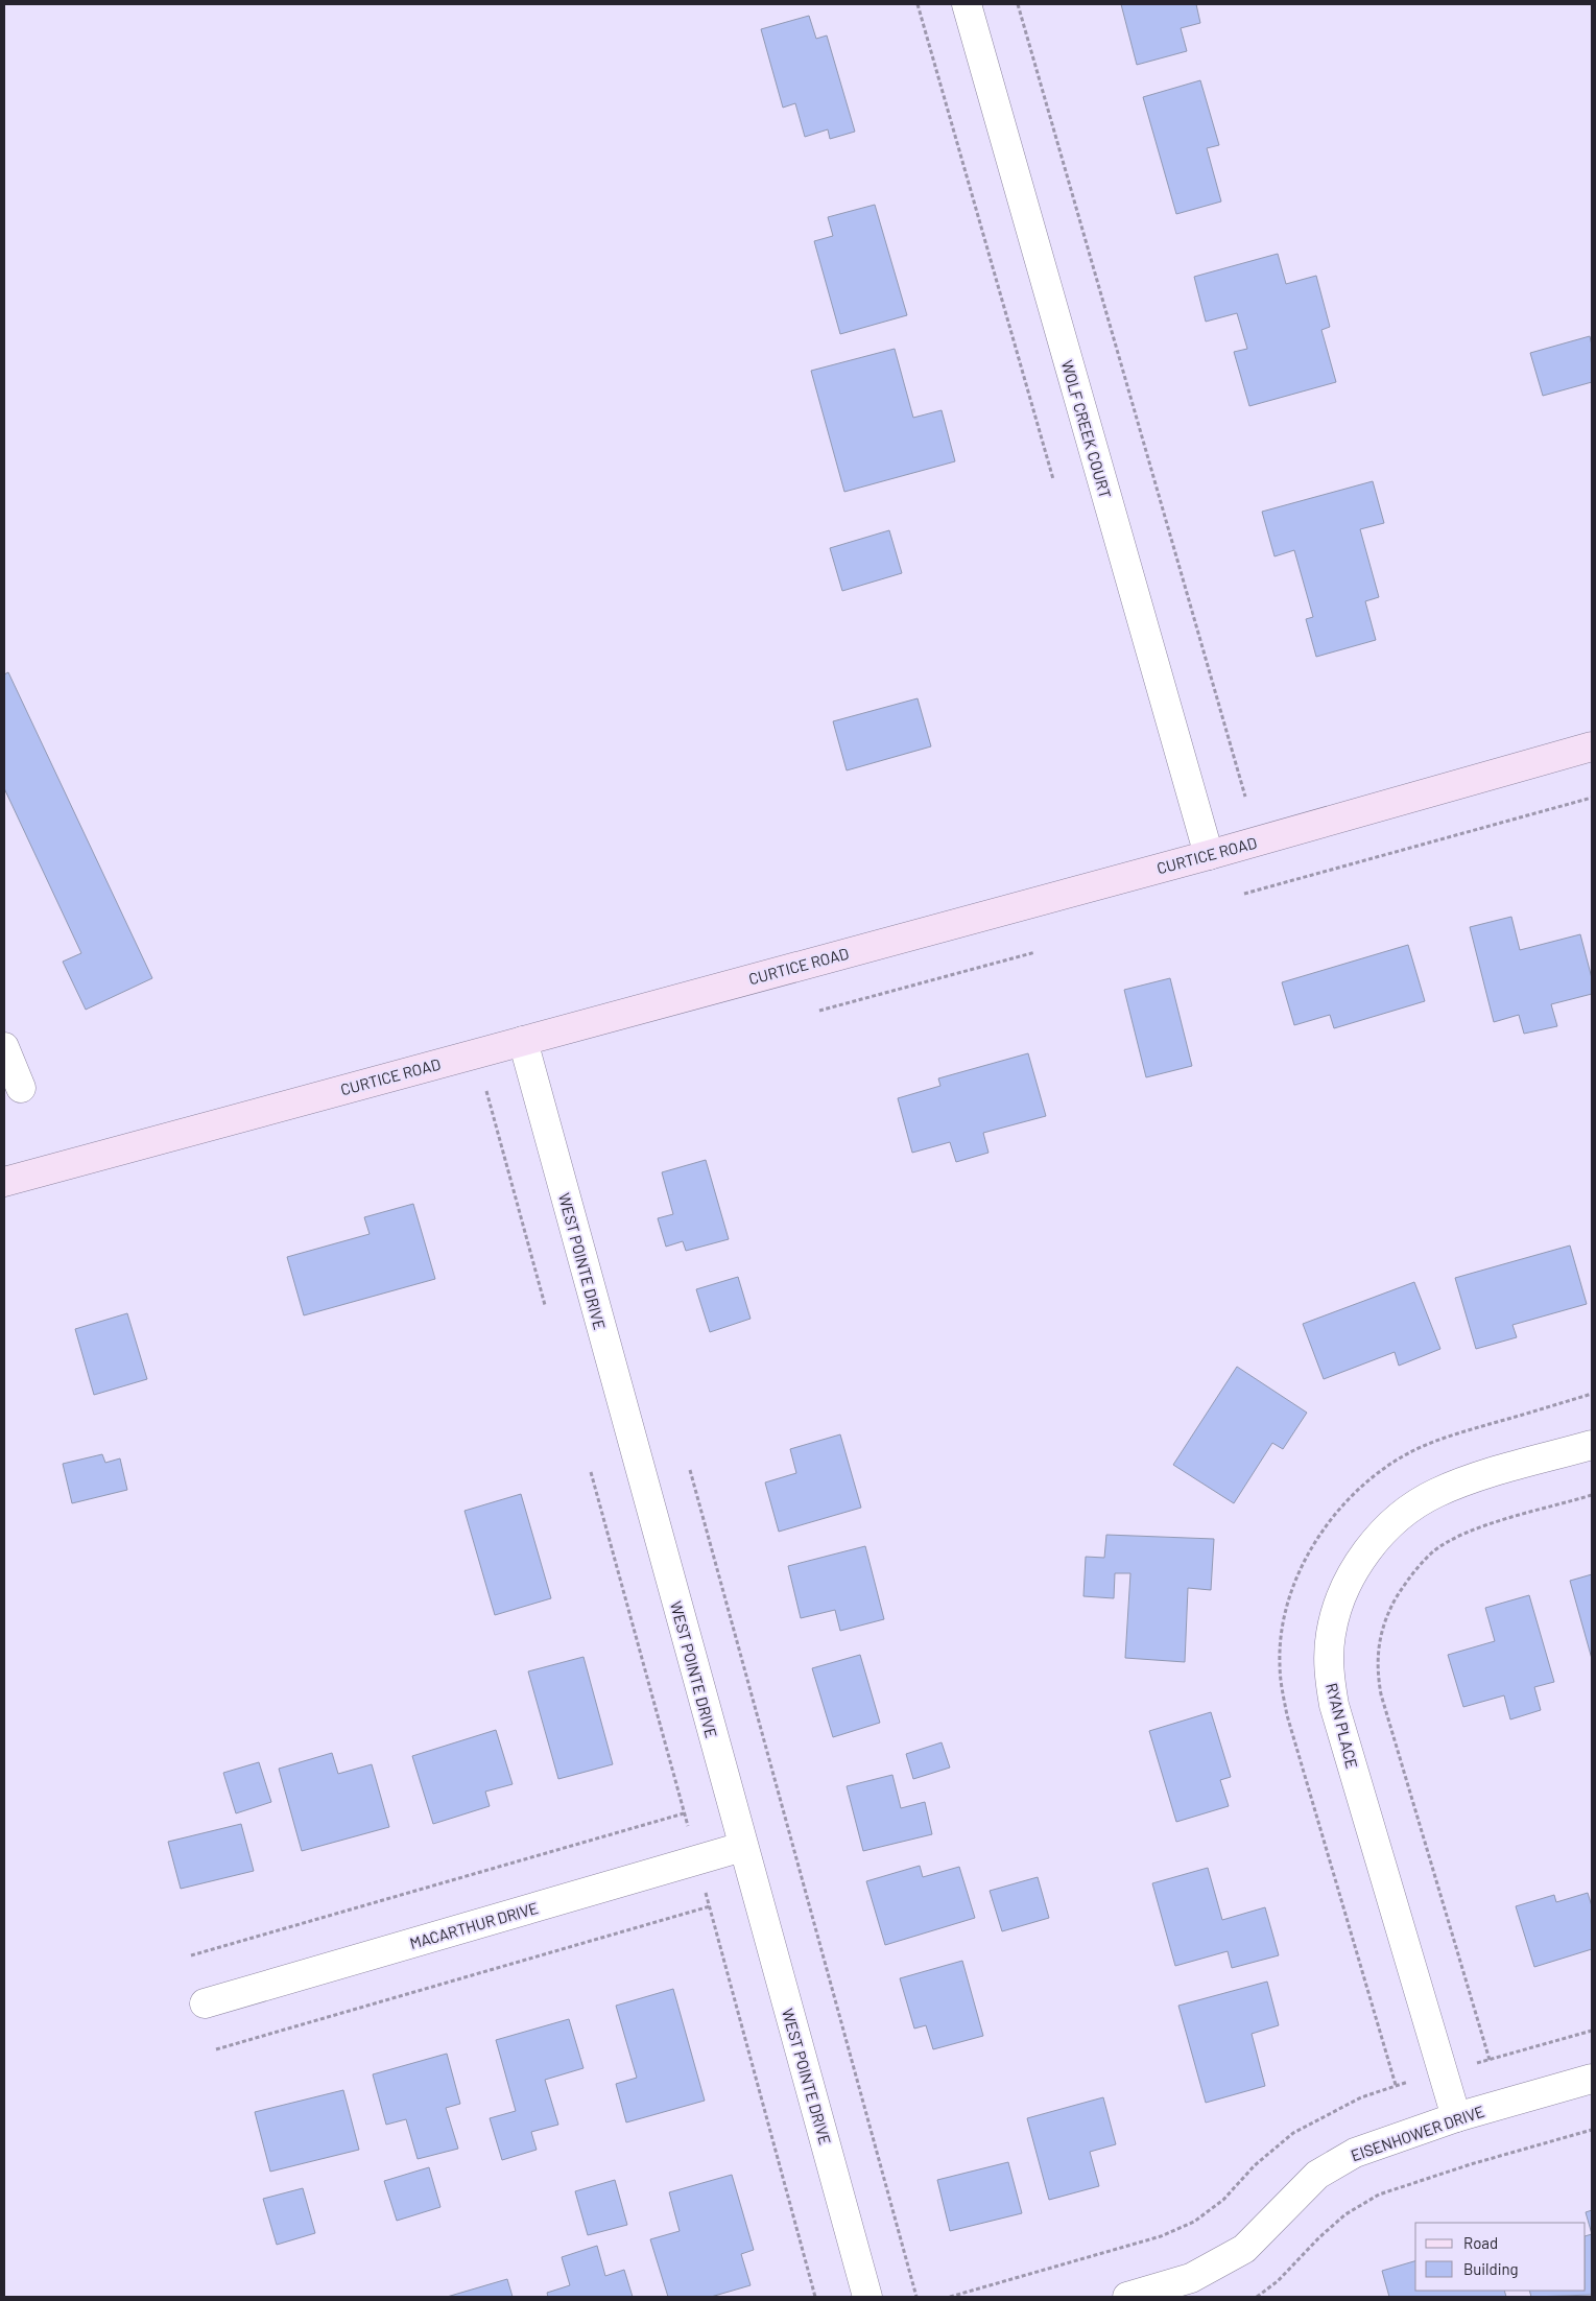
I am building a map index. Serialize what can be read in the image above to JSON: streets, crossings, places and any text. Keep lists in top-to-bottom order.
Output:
{
  "streets": {
    "street": [
      "WOLF CREEK COURT",
      "CURTICE ROAD",
      "WEST POINTE DRIVE",
      "RYAN PLACE",
      "MACARTHUR DRIVE",
      "EISENHOWER DRIVE"
    ]
  },
  "crossings": [
    ["WOLF CREEK COURT", "CURTICE ROAD"],
    ["CURTICE ROAD", "WEST POINTE DRIVE"],
    ["WEST POINTE DRIVE", "MACARTHUR DRIVE"],
    ["RYAN PLACE", "EISENHOWER DRIVE"]
  ],
  "legend": ["Road", "Building"]
}
